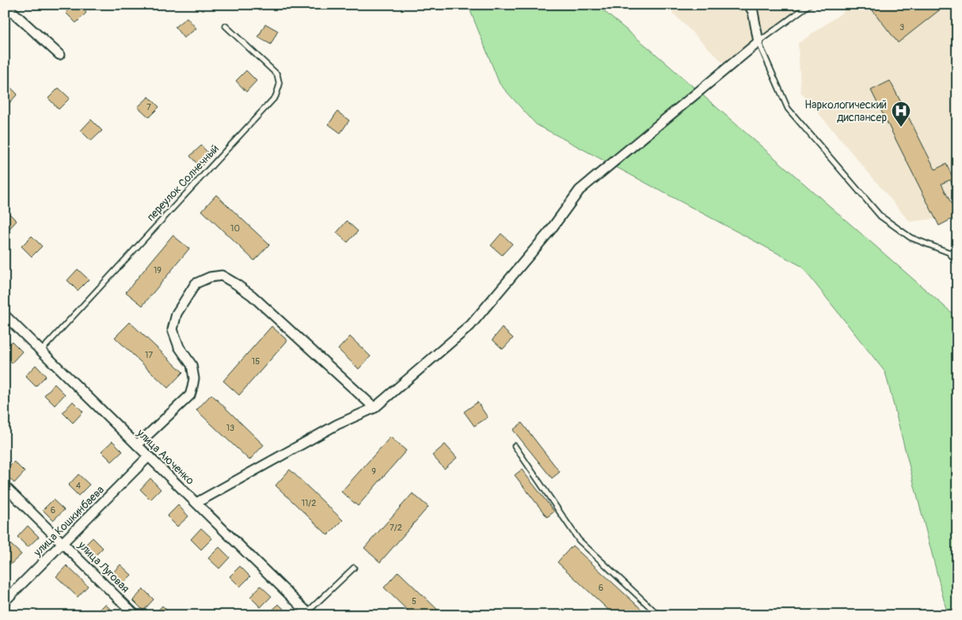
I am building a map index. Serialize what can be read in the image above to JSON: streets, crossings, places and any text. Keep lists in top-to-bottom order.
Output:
{
  "streets": {
    "street": ["улица Аюченко", "улица Кошкинбаева", "улица Луговая"],
    "lane": ["переулок Солнечный"]
  },
  "crossings": [
    ["переулок Солнечный", "улица Аюченко"],
    ["улица Аюченко", "улица Кошкинбаева"],
    ["улица Кошкинбаева", "улица Луговая"]
  ],
  "places": {
    "hospital": ["Наркологический диспансер"]
  },
  "house_numbers": [
    "3",
    "7",
    "10",
    "19",
    "17",
    "15",
    "13",
    "9",
    "4",
    "11/2",
    "6",
    "7/2",
    "6",
    "5"
  ]
}
